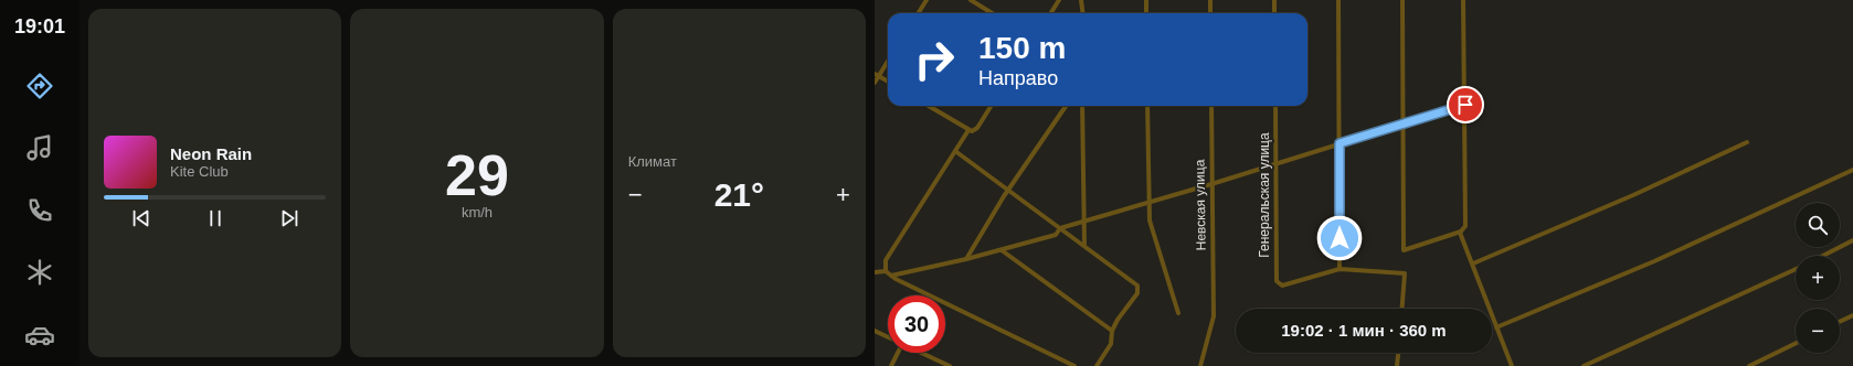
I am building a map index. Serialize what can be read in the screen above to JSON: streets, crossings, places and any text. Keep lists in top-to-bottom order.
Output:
{
  "streets": {
    "street": ["Генеральская улица", "Невская улица"]
  },
  "page": {
    "tabs": "19:01",
    "tile": [
      ["29", "km/h"],
      "Климат"
    ],
    "turn": ["150 m", "Направо"],
    "song": ["Neon Rain", "Kite Club"],
    "heat": ["−", "21°", "+"],
    "map_buttons": ["+", "−"],
    "limit": "30",
    "trip": "19:02 · 1 мин · 360 m"
  }
}
